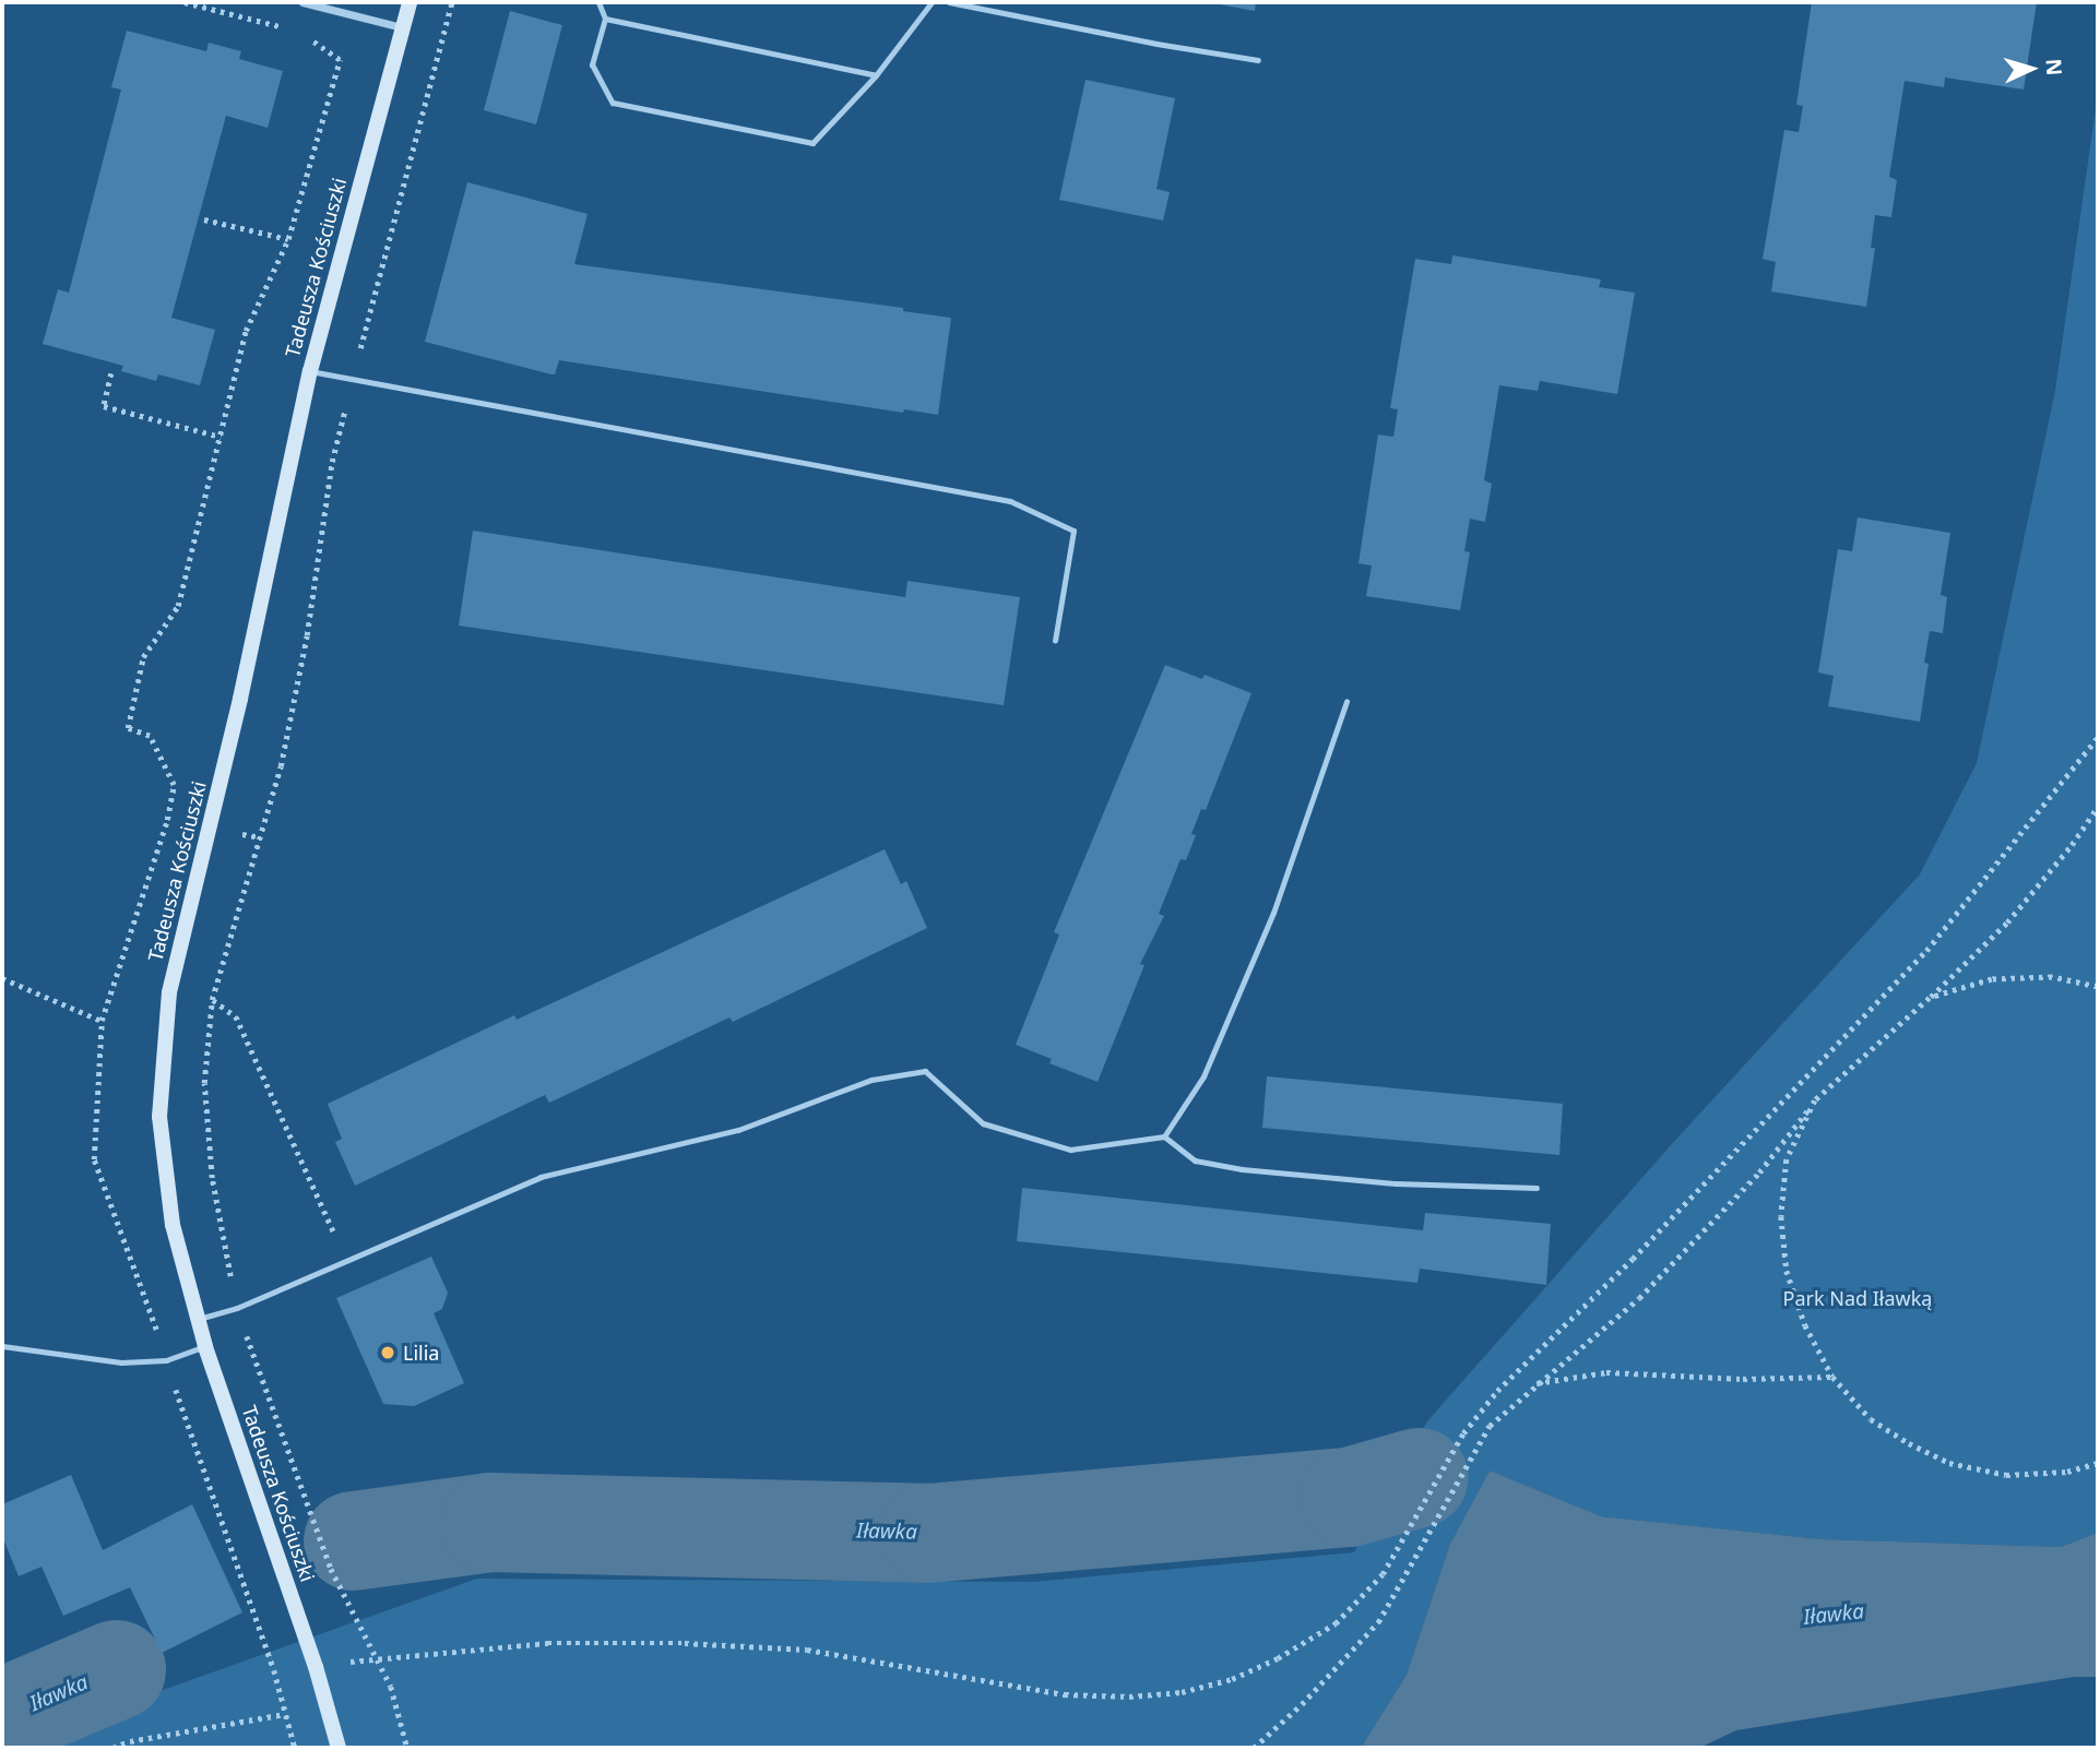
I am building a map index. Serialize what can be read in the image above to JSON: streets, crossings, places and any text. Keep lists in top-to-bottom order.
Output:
{
  "streets": {
    "main road": ["Tadeusza Kościuszki"]
  },
  "water": ["Iławka"],
  "parks": ["Park Nad Iławką"],
  "places": ["Lilia"],
  "north": "right"
}
